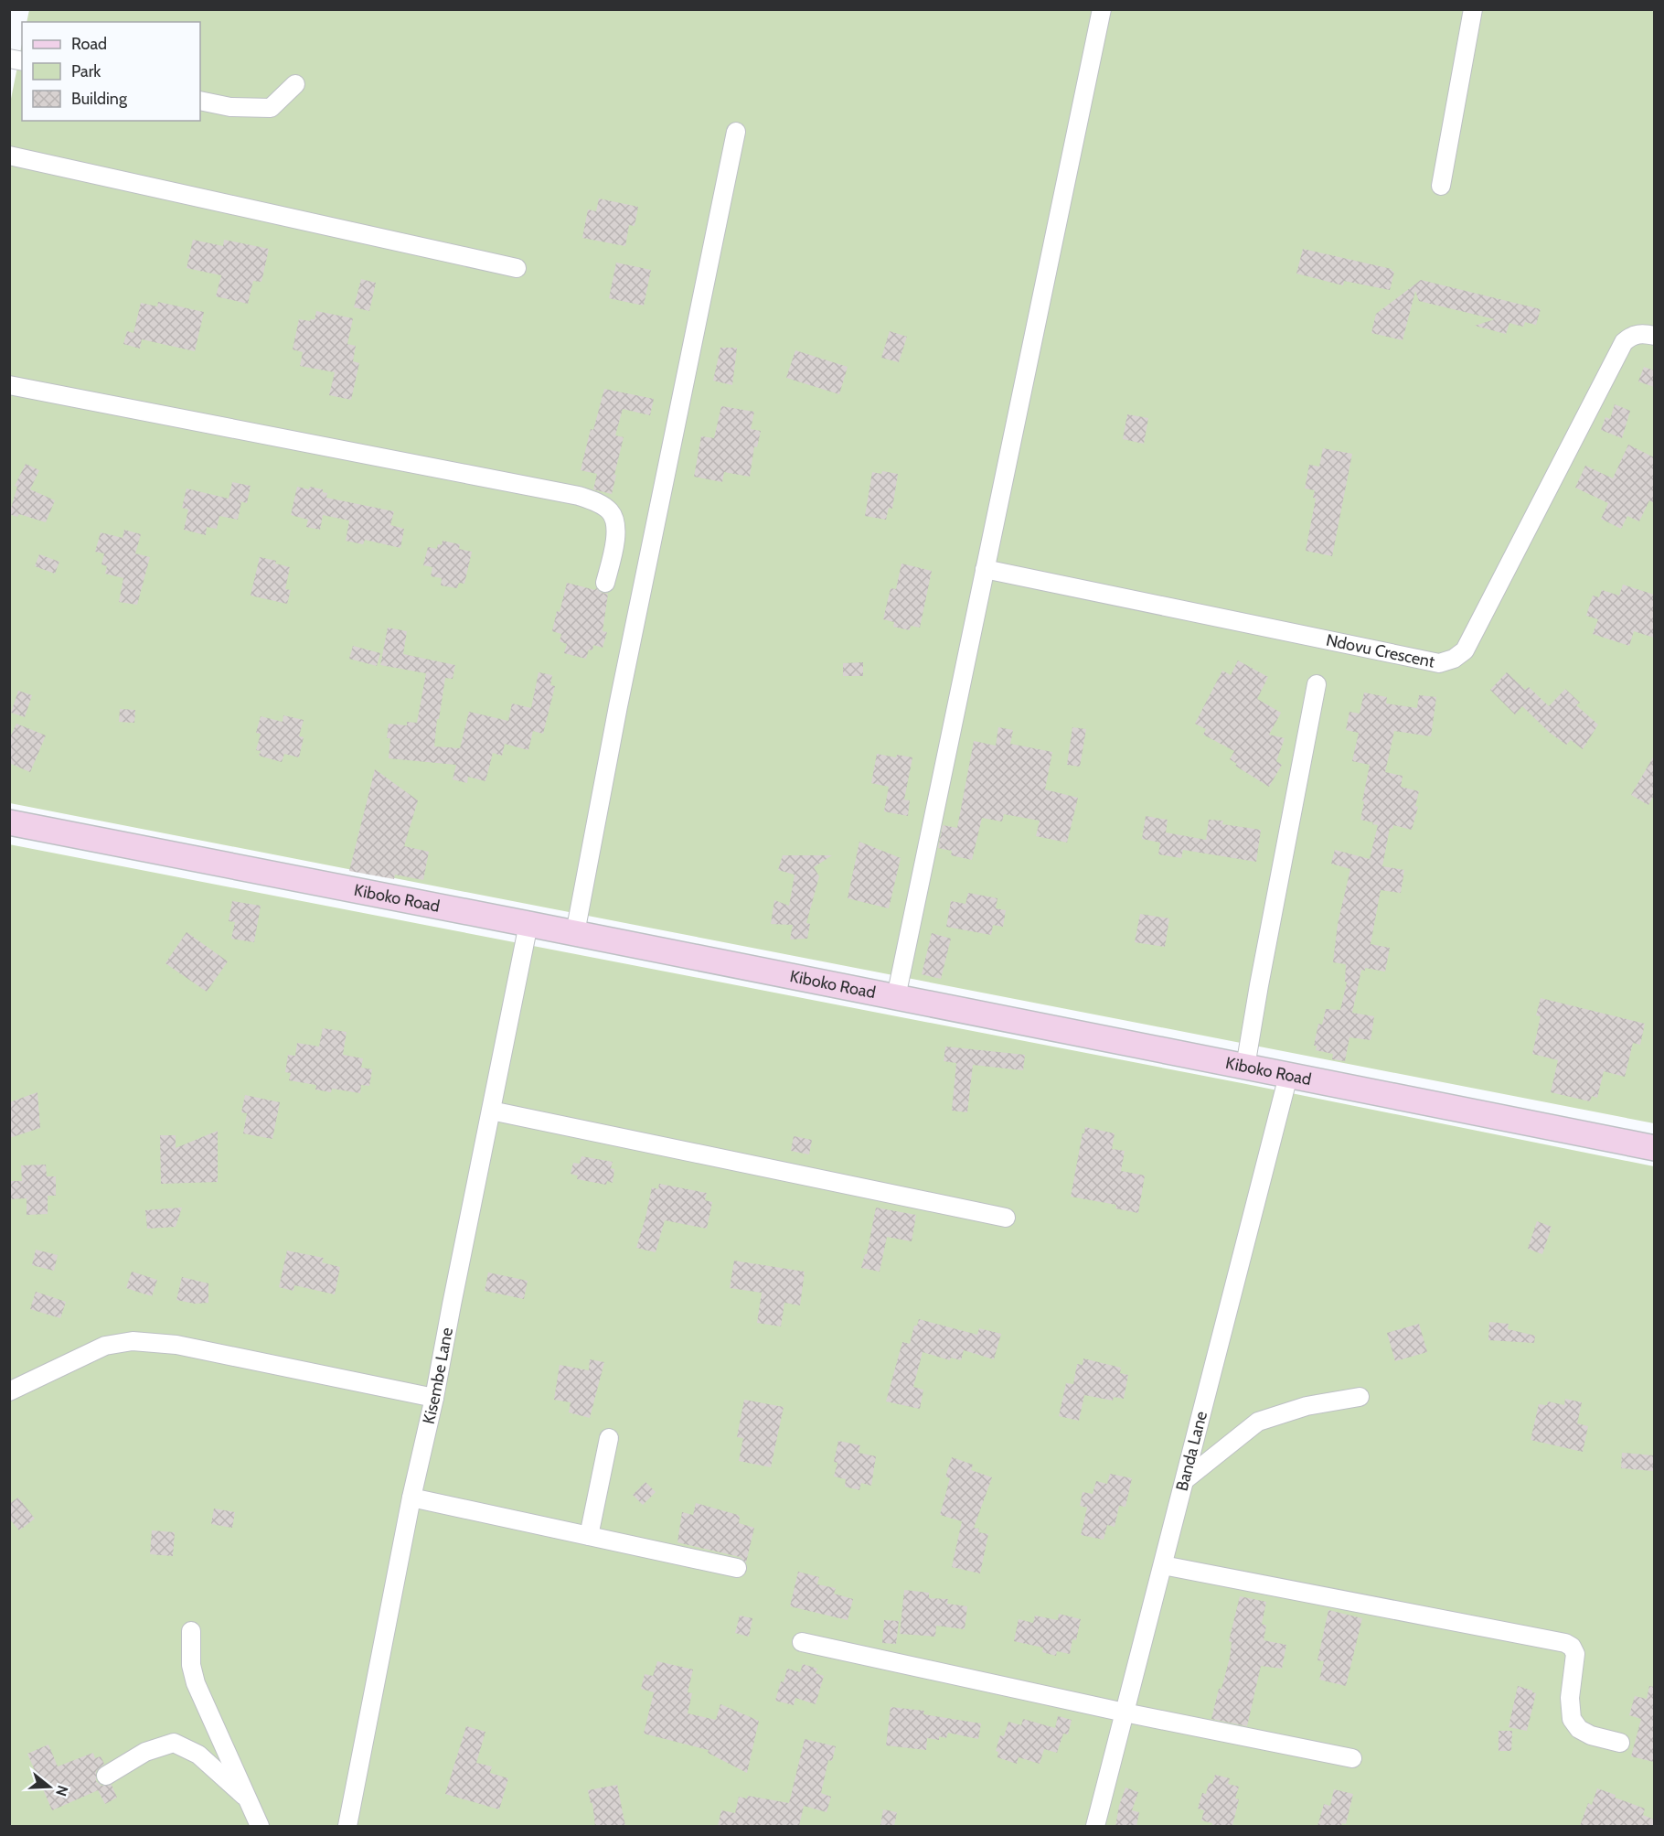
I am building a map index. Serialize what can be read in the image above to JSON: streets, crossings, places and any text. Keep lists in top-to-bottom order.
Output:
{
  "streets": {
    "street": [
      "Ndovu Crescent",
      "Kiboko Road",
      "Kisembe Lane",
      "Banda Lane"
    ]
  },
  "crossings": [
    ["Kiboko Road", "Kisembe Lane"],
    ["Kiboko Road", "Banda Lane"]
  ],
  "legend": ["Road", "Park", "Building"],
  "north": "right"
}
